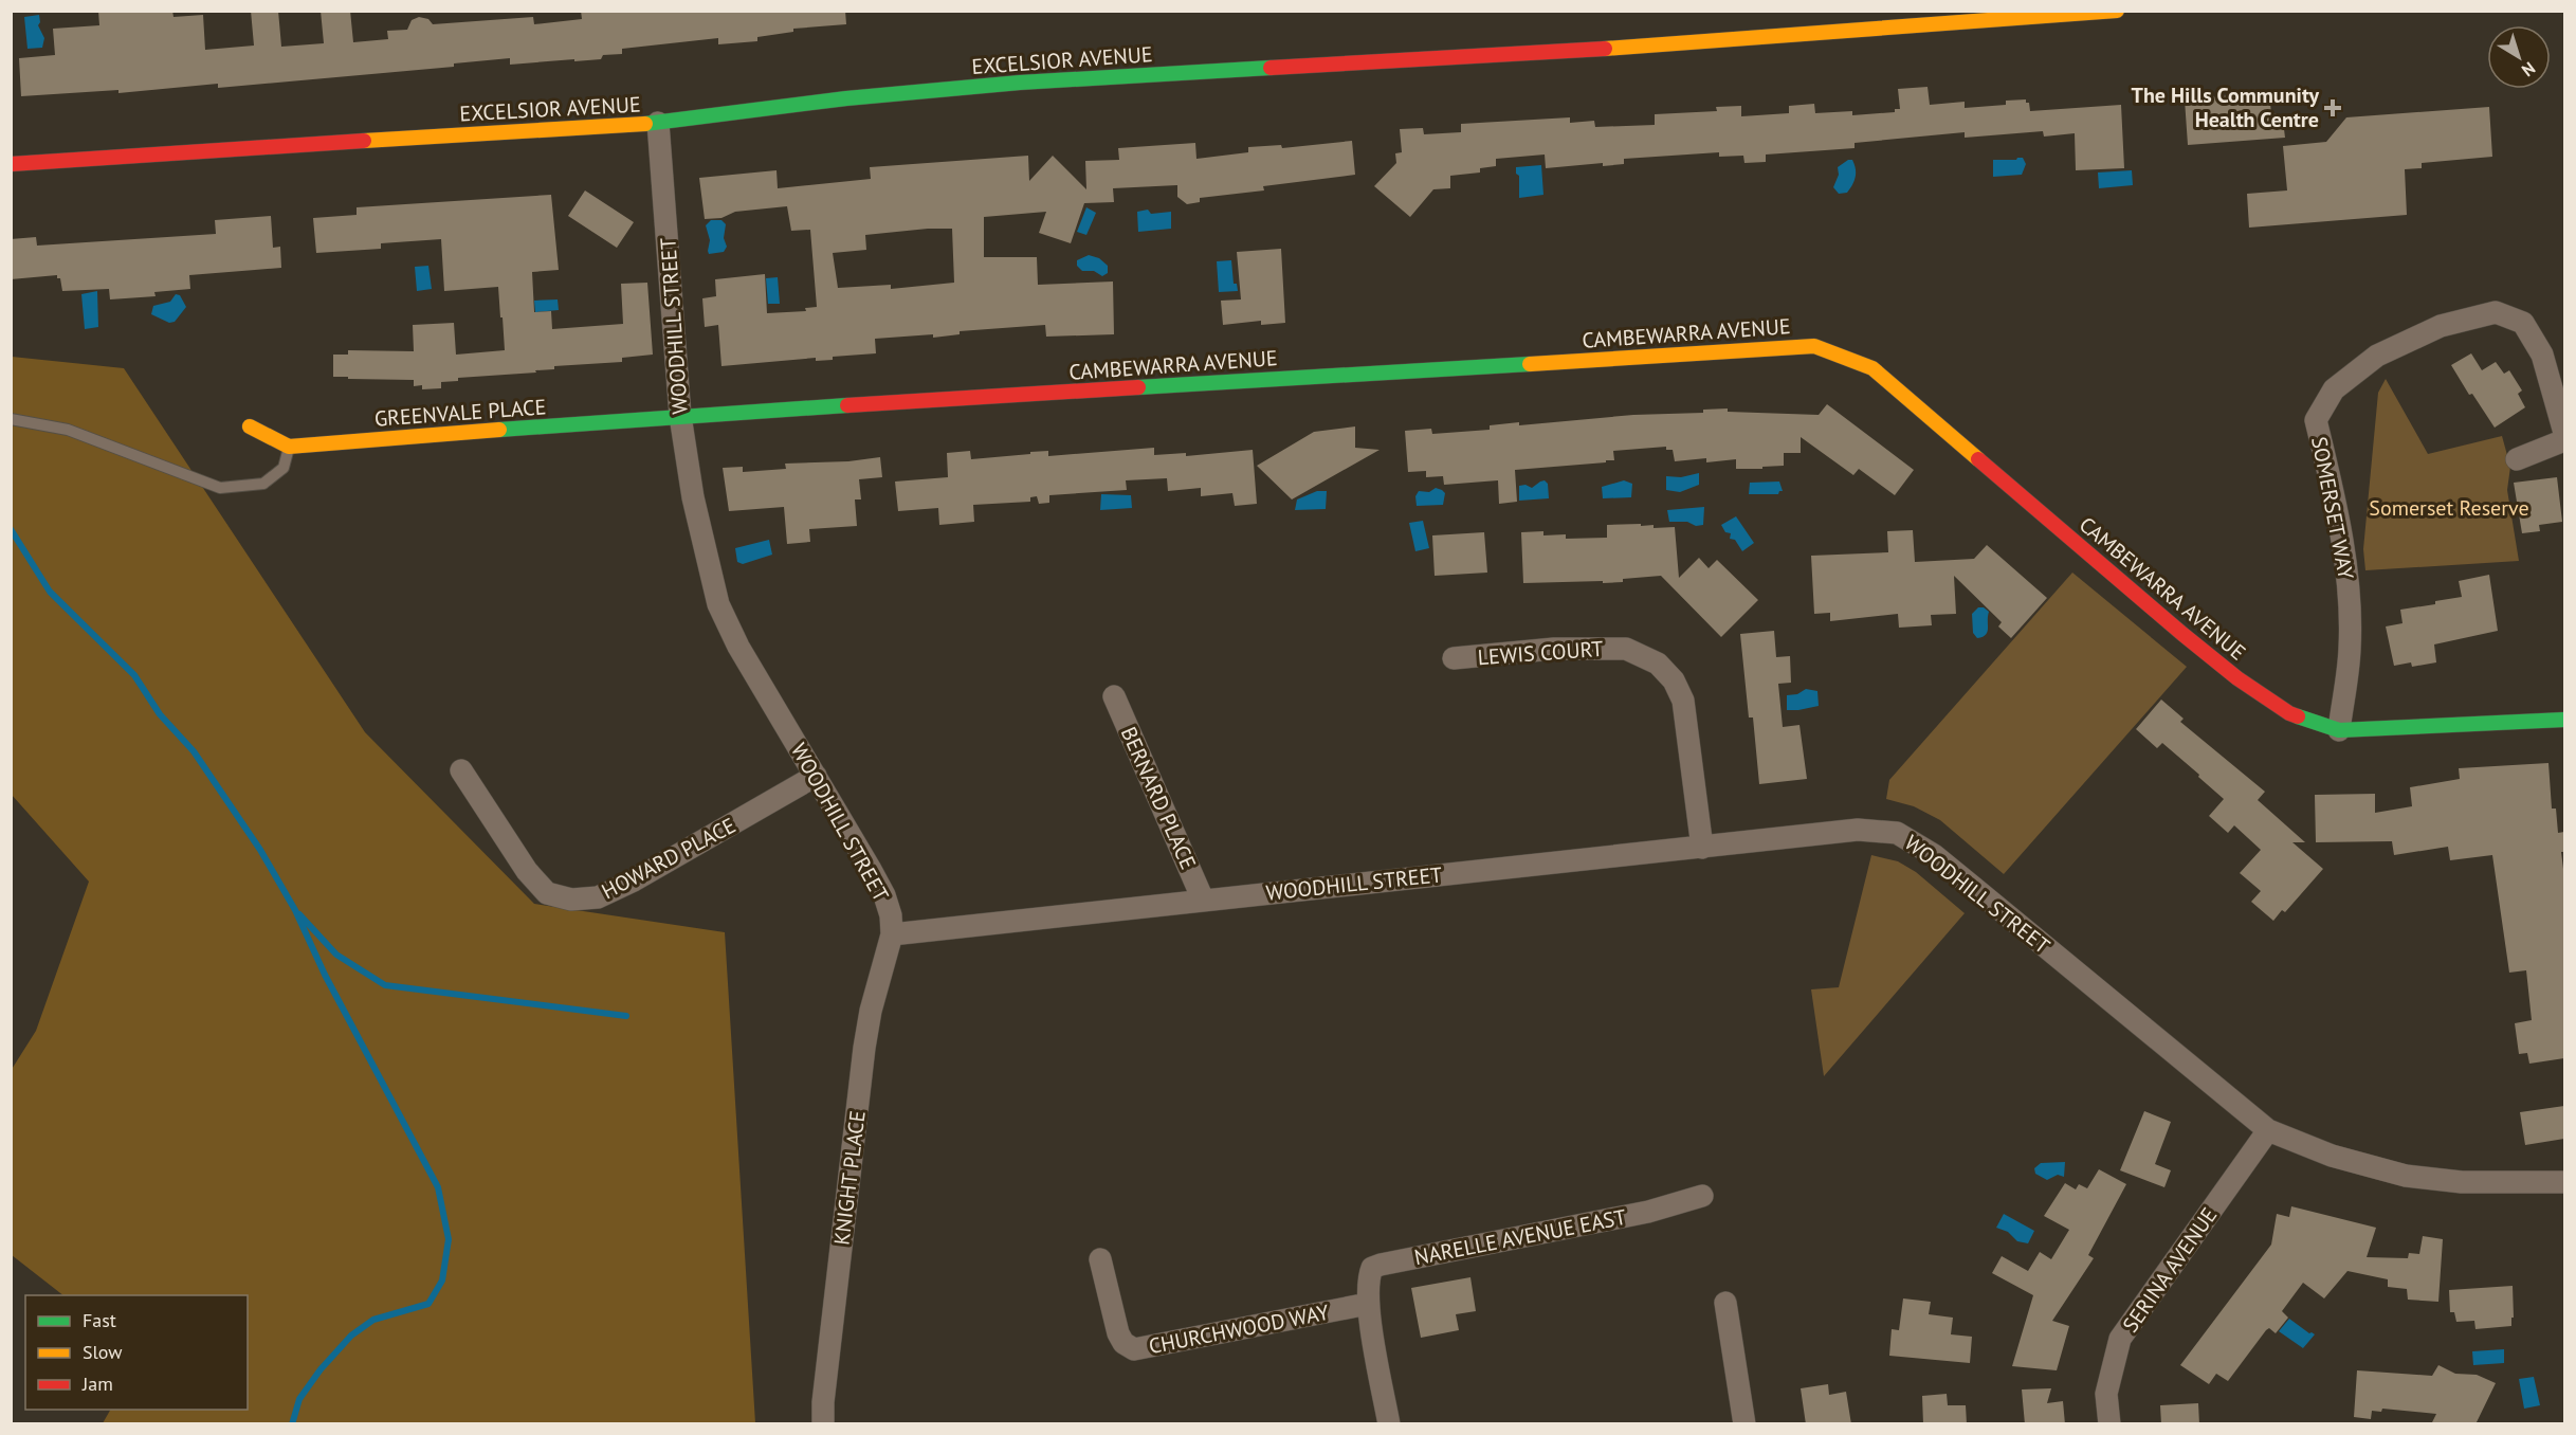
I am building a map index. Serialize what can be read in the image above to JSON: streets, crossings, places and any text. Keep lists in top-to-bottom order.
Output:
{
  "streets": {
    "street": [
      "EXCELSIOR AVENUE",
      "WOODHILL STREET",
      "CAMBEWARRA AVENUE",
      "GREENVALE PLACE",
      "SOMERSET WAY",
      "LEWIS COURT",
      "BERNARD PLACE",
      "HOWARD PLACE",
      "KNIGHT PLACE",
      "NARELLE AVENUE EAST",
      "SERINA AVENUE",
      "CHURCHWOOD WAY"
    ]
  },
  "crossings": [
    ["EXCELSIOR AVENUE", "WOODHILL STREET"],
    ["WOODHILL STREET", "CAMBEWARRA AVENUE"],
    ["WOODHILL STREET", "GREENVALE PLACE"],
    ["WOODHILL STREET", "LEWIS COURT"],
    ["WOODHILL STREET", "BERNARD PLACE"],
    ["WOODHILL STREET", "HOWARD PLACE"],
    ["WOODHILL STREET", "KNIGHT PLACE"],
    ["WOODHILL STREET", "SERINA AVENUE"],
    ["CAMBEWARRA AVENUE", "GREENVALE PLACE"],
    ["CAMBEWARRA AVENUE", "SOMERSET WAY"],
    ["NARELLE AVENUE EAST", "CHURCHWOOD WAY"]
  ],
  "parks": ["Somerset Reserve"],
  "places": {
    "health": ["The Hills Community Health Centre"]
  },
  "legend": ["Fast", "Slow", "Jam"],
  "north": "bottom right"
}
